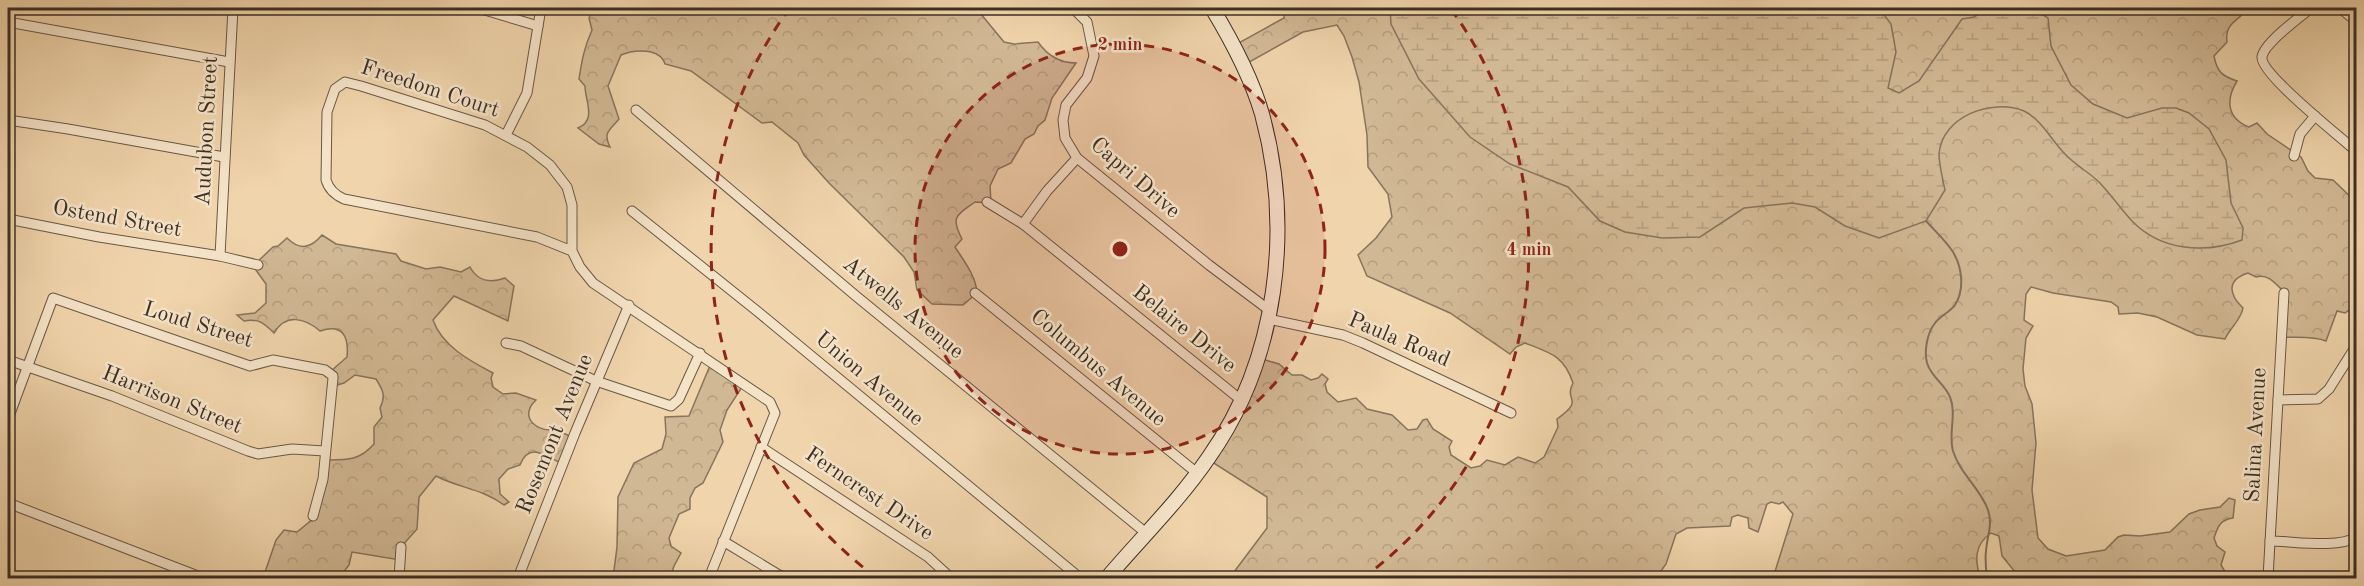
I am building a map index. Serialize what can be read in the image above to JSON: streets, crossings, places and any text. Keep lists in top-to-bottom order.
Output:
{
  "streets": {
    "street": [
      "Freedom Court",
      "Audubon Street",
      "Capri Drive",
      "Ostend Street",
      "Atwells Avenue",
      "Loud Street",
      "Belaire Drive",
      "Paula Road",
      "Columbus Avenue",
      "Union Avenue",
      "Harrison Street",
      "Rosemont Avenue",
      "Salina Avenue",
      "Ferncrest Drive"
    ]
  },
  "crossings": [
    ["Audubon Street", "Ostend Street"],
    ["Capri Drive", "Paula Road"],
    ["Loud Street", "Harrison Street"]
  ],
  "rings": ["2 min", "4 min"]
}
